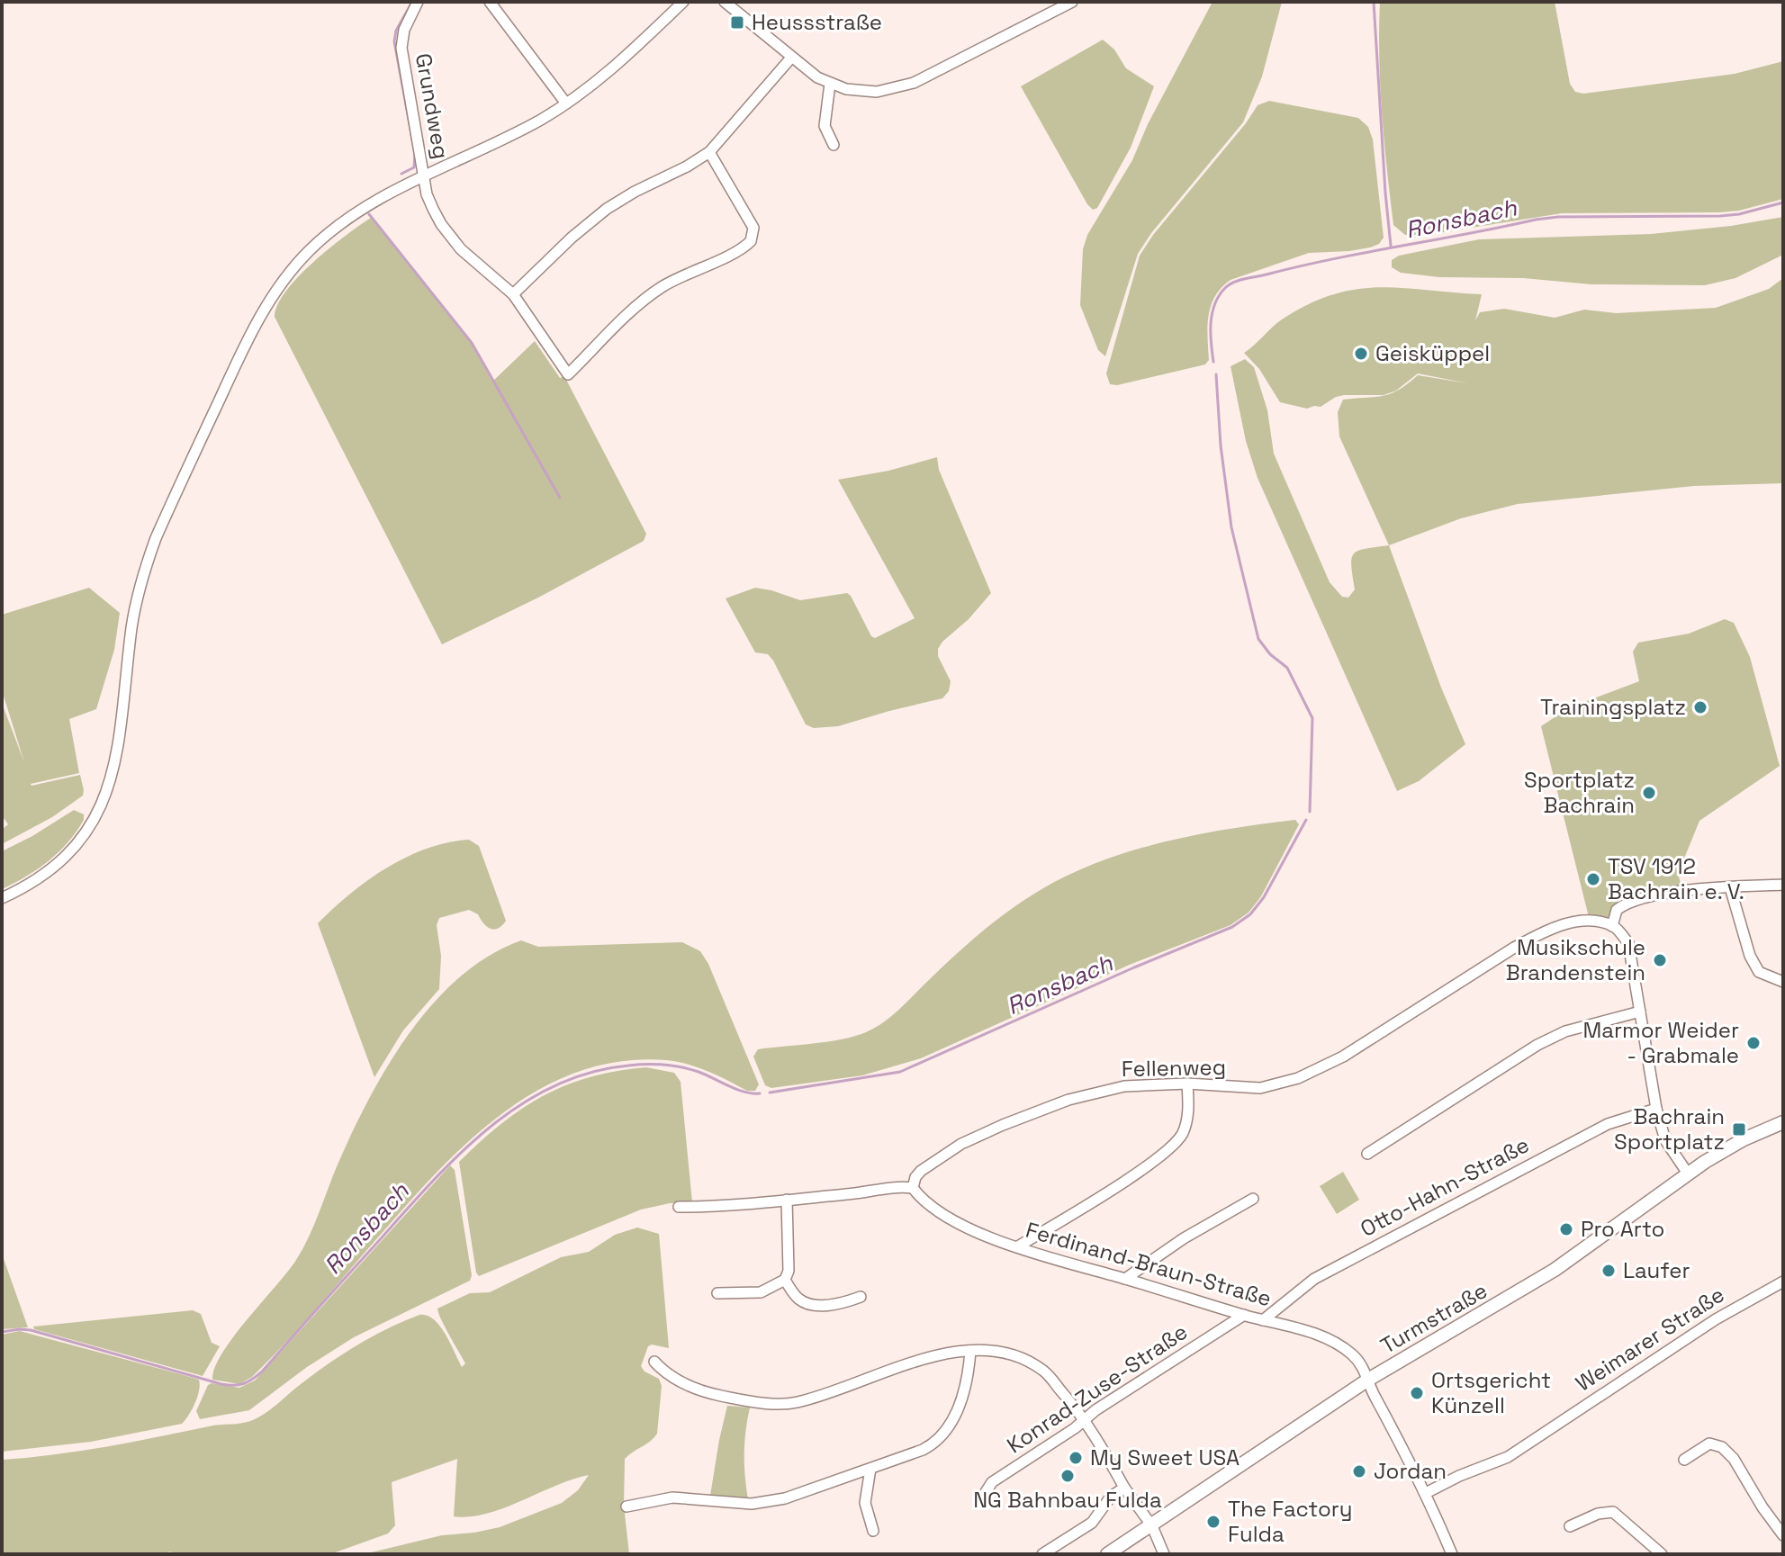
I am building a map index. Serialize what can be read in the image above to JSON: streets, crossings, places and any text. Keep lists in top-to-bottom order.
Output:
{
  "streets": {
    "main road": ["Turmstraße"],
    "street": [
      "Grundweg",
      "Fellenweg",
      "Otto-Hahn-Straße",
      "Ferdinand-Braun-Straße",
      "Weimarer Straße",
      "Konrad-Zuse-Straße"
    ]
  },
  "crossings": [
    ["Fellenweg", "Ferdinand-Braun-Straße"],
    ["Otto-Hahn-Straße", "Ferdinand-Braun-Straße"],
    ["Ferdinand-Braun-Straße", "Turmstraße"],
    ["Ferdinand-Braun-Straße", "Weimarer Straße"],
    ["Ferdinand-Braun-Straße", "Konrad-Zuse-Straße"]
  ],
  "water": ["Ronsbach"],
  "places": {
    "transit": ["Heussstraße", "Bachrain Sportplatz"],
    "other": [
      "Geisküppel",
      "Trainingsplatz",
      "Sportplatz Bachrain",
      "TSV 1912 Bachrain e. V.",
      "Musikschule Brandenstein",
      "Marmor Weider - Grabmale",
      "Pro Arto",
      "Laufer",
      "Ortsgericht Künzell",
      "My Sweet USA",
      "Jordan",
      "NG Bahnbau Fulda",
      "The Factory Fulda"
    ]
  }
}
